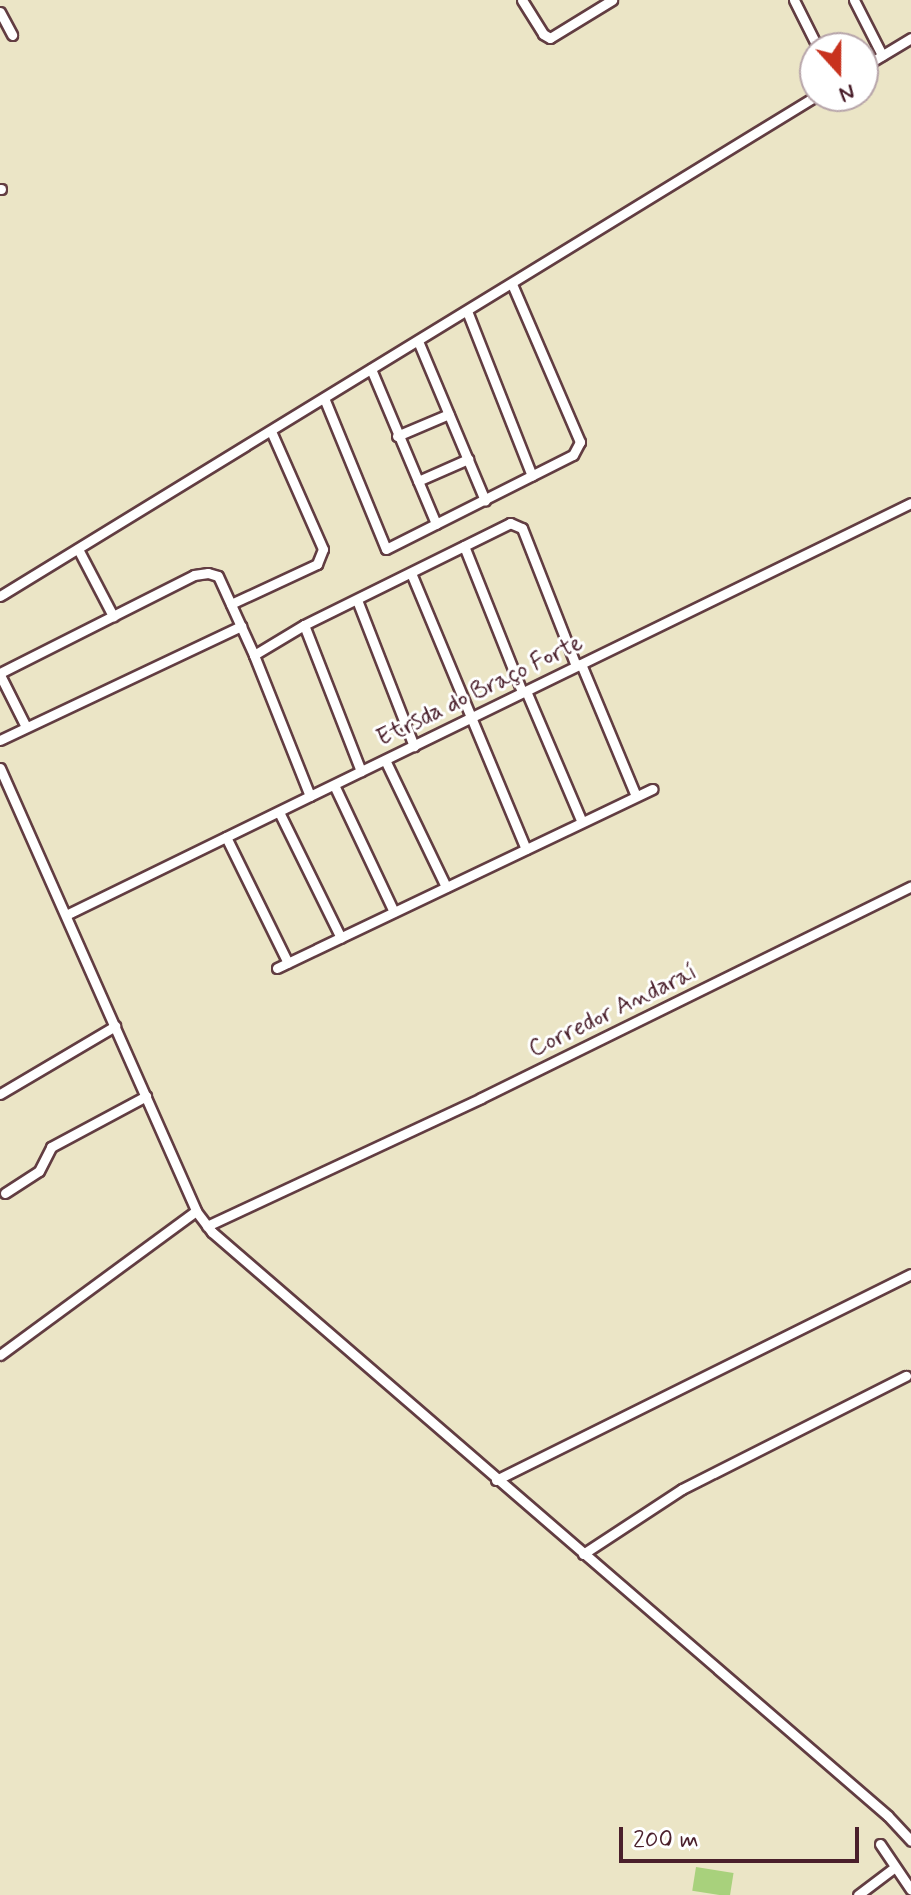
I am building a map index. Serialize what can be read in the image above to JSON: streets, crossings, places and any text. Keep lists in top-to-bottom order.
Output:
{
  "streets": {
    "street": ["Etrsda do Braço Forte", "Corredor Andaraí"]
  },
  "scale_bar": "200 m",
  "north": "bottom"
}
